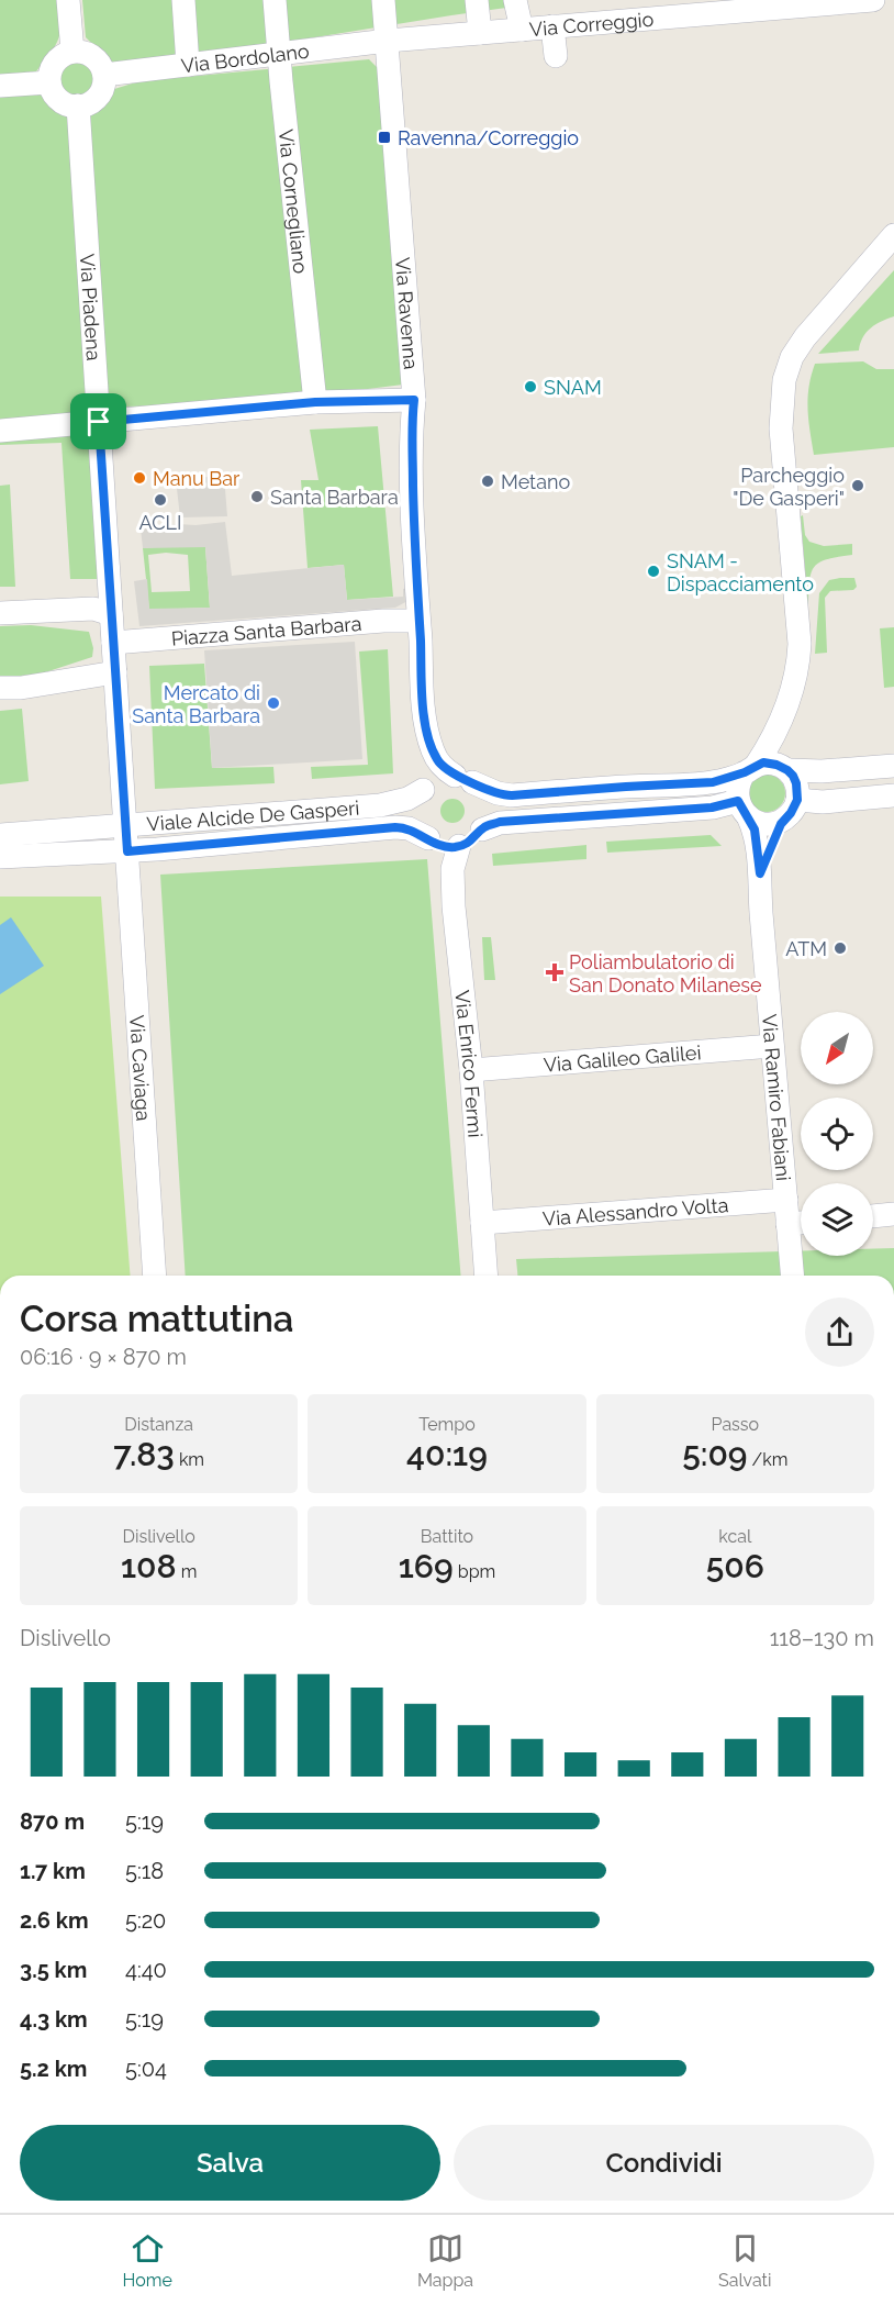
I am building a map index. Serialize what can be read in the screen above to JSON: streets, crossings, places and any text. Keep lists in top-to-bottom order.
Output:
{
  "streets": {
    "street": [
      "Via Correggio",
      "Via Bordolano",
      "Via Cornegliano",
      "Via Piadena",
      "Via Ravenna",
      "Piazza Santa Barbara",
      "Viale Alcide De Gasperi",
      "Via Galileo Galilei",
      "Via Enrico Fermi",
      "Via Caviaga",
      "Via Ramiro Fabiani",
      "Via Alessandro Volta"
    ]
  },
  "crossings": [
    ["Via Correggio", "Via Bordolano"],
    ["Via Correggio", "Via Ravenna"],
    ["Via Bordolano", "Via Cornegliano"],
    ["Via Bordolano", "Via Piadena"],
    ["Via Bordolano", "Via Ravenna"],
    ["Via Piadena", "Piazza Santa Barbara"],
    ["Via Piadena", "Viale Alcide De Gasperi"],
    ["Via Ravenna", "Piazza Santa Barbara"],
    ["Via Ravenna", "Viale Alcide De Gasperi"],
    ["Via Ravenna", "Via Enrico Fermi"],
    ["Viale Alcide De Gasperi", "Via Enrico Fermi"],
    ["Viale Alcide De Gasperi", "Via Caviaga"],
    ["Via Galileo Galilei", "Via Enrico Fermi"],
    ["Via Galileo Galilei", "Via Ramiro Fabiani"],
    ["Via Enrico Fermi", "Via Alessandro Volta"],
    ["Via Ramiro Fabiani", "Via Alessandro Volta"]
  ],
  "places": {
    "transit": ["Ravenna/Correggio"],
    "other": [
      "SNAM",
      "Manu Bar",
      "Metano",
      "Parcheggio \"De Gasperi\"",
      "Santa Barbara",
      "ACLI",
      "SNAM - Dispacciamento",
      "Mercato di Santa Barbara",
      "ATM"
    ],
    "health": ["Poliambulatorio di San Donato Milanese"]
  },
  "north": "bottom left",
  "page": {
    "heading": ["Corsa mattutina", "06:16 · 9 × 870 m"],
    "stats": [
      ["Distanza", "7.83 km"],
      ["Tempo", "40:19"],
      ["Passo", "5:09 /km"],
      ["Dislivello", "108 m"],
      ["Battito", "169 bpm"],
      ["kcal", "506"]
    ],
    "chart": ["Dislivello", "118–130 m"],
    "list": [
      {
        "name": "870 m",
        "note": "5:19"
      },
      {
        "name": "1.7 km",
        "note": "5:18"
      },
      {
        "name": "2.6 km",
        "note": "5:20"
      },
      {
        "name": "3.5 km",
        "note": "4:40"
      },
      {
        "name": "4.3 km",
        "note": "5:19"
      },
      {
        "name": "5.2 km",
        "note": "5:04"
      }
    ],
    "buttons": ["Salva", "Condividi"],
    "tabs": ["Home", "Mappa", "Salvati"]
  }
}
